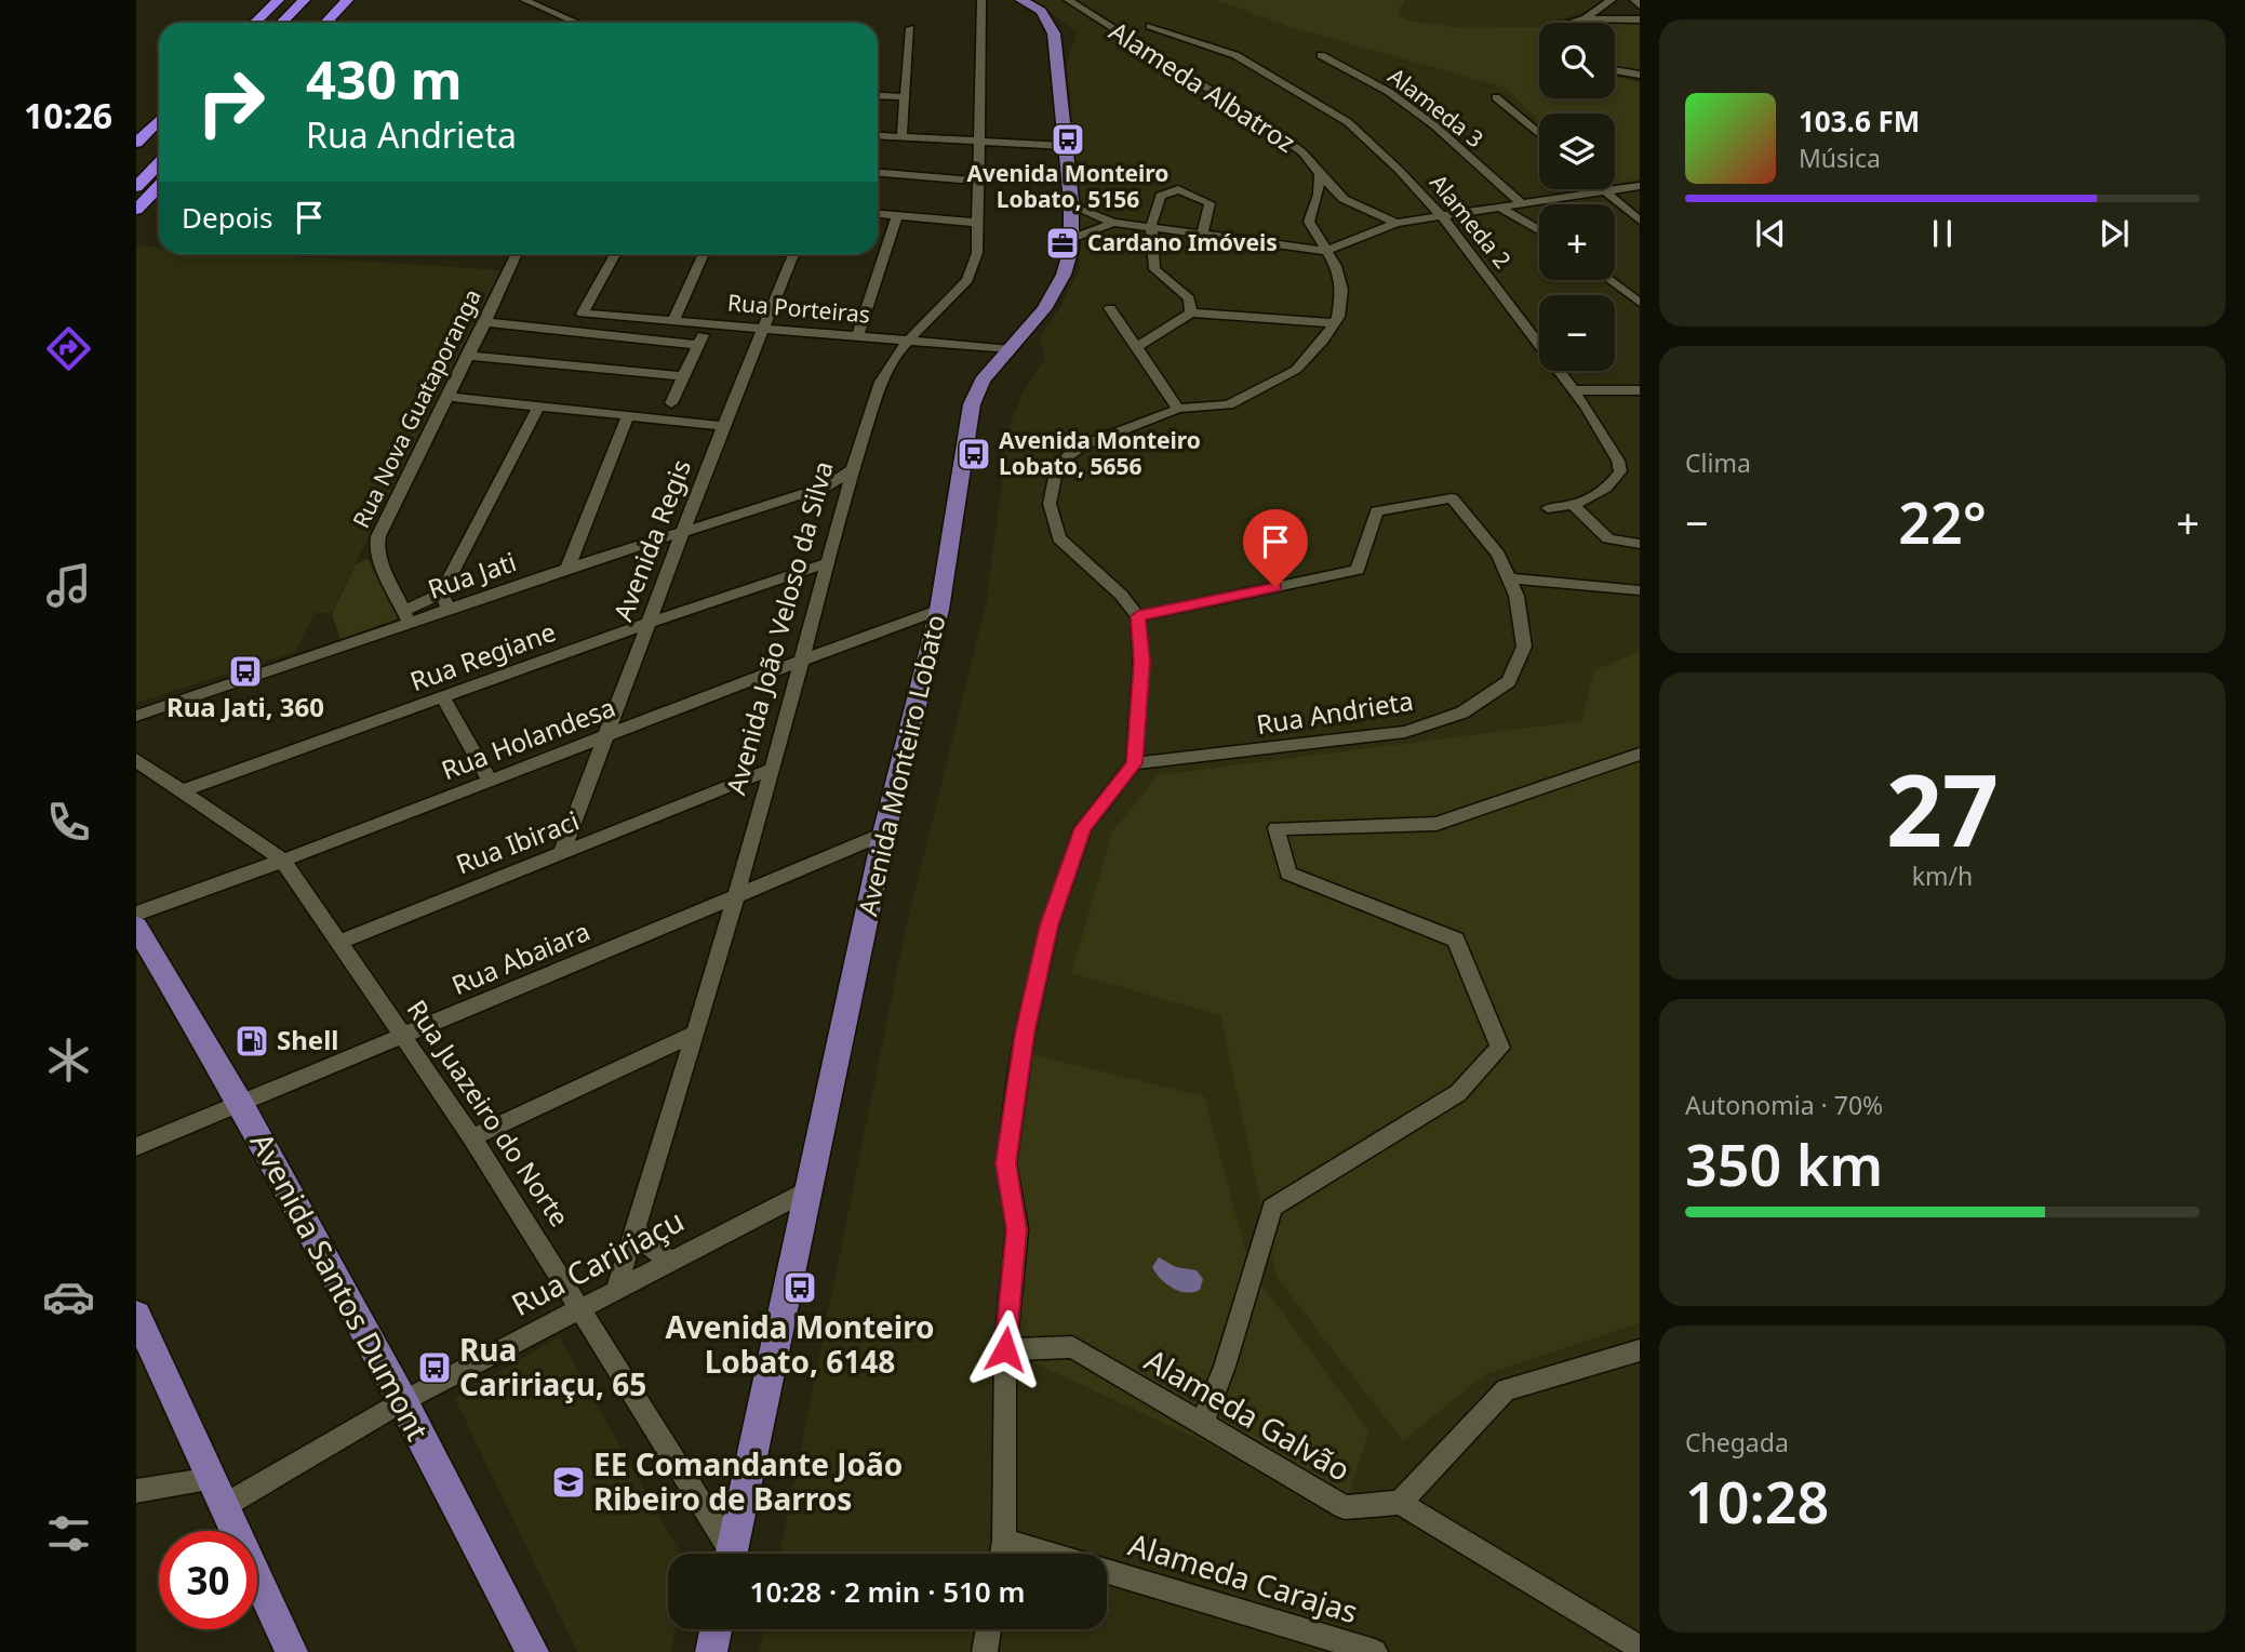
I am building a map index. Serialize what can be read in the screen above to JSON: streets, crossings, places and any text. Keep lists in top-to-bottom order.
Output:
{
  "streets": {
    "main road": ["Avenida Monteiro Lobato", "Avenida Santos Dumont"],
    "street": [
      "Alameda Albatroz",
      "Alameda 3",
      "Alameda 2",
      "Rua Porteiras",
      "Rua Nova Guataporanga",
      "Avenida Regis",
      "Rua Jati",
      "Avenida João Veloso da Silva",
      "Rua Regiane",
      "Rua Andrieta",
      "Rua Holandesa",
      "Rua Ibiraci",
      "Rua Abaiara",
      "Rua Juazeiro do Norte",
      "Rua Caririaçu",
      "Alameda Galvão",
      "Alameda Carajas"
    ]
  },
  "crossings": [
    ["Alameda Albatroz", "Rua Andrieta"],
    ["Rua Porteiras", "Avenida Regis"],
    ["Rua Porteiras", "Avenida João Veloso da Silva"],
    ["Rua Porteiras", "Avenida Monteiro Lobato"],
    ["Rua Nova Guataporanga", "Rua Jati"],
    ["Avenida Regis", "Rua Jati"],
    ["Avenida Regis", "Rua Regiane"],
    ["Avenida Regis", "Rua Holandesa"],
    ["Avenida Regis", "Rua Ibiraci"],
    ["Rua Jati", "Avenida João Veloso da Silva"],
    ["Avenida João Veloso da Silva", "Rua Regiane"],
    ["Avenida João Veloso da Silva", "Rua Holandesa"],
    ["Avenida João Veloso da Silva", "Rua Ibiraci"],
    ["Avenida João Veloso da Silva", "Rua Abaiara"],
    ["Avenida João Veloso da Silva", "Rua Caririaçu"],
    ["Rua Regiane", "Rua Juazeiro do Norte"],
    ["Rua Holandesa", "Avenida Monteiro Lobato"],
    ["Rua Holandesa", "Rua Juazeiro do Norte"],
    ["Avenida Monteiro Lobato", "Rua Abaiara"],
    ["Avenida Monteiro Lobato", "Rua Caririaçu"],
    ["Rua Ibiraci", "Rua Juazeiro do Norte"],
    ["Rua Abaiara", "Rua Juazeiro do Norte"],
    ["Rua Abaiara", "Avenida Santos Dumont"],
    ["Rua Juazeiro do Norte", "Rua Caririaçu"],
    ["Rua Caririaçu", "Avenida Santos Dumont"]
  ],
  "places": {
    "bus stop": [
      "Avenida Monteiro Lobato, 5156",
      "Avenida Monteiro Lobato, 5656",
      "Rua Jati, 360",
      "Avenida Monteiro Lobato, 6148",
      "Rua Caririaçu, 65"
    ],
    "office": ["Cardano Imóveis"],
    "fuel station": ["Shell"],
    "school or university": ["EE Comandante João Ribeiro de Barros"]
  },
  "page": {
    "tabs": "10:26",
    "map_buttons": ["+", "−"],
    "turn": ["430 m", "Rua Andrieta"],
    "song": ["103.6 FM", "Música"],
    "then": "Depois",
    "tile": [
      "Clima",
      ["27", "km/h"],
      ["Autonomia · 70%", "350 km"],
      ["Chegada", "10:28"]
    ],
    "heat": ["−", "22°", "+"],
    "limit": "30",
    "trip": "10:28 · 2 min · 510 m"
  }
}
